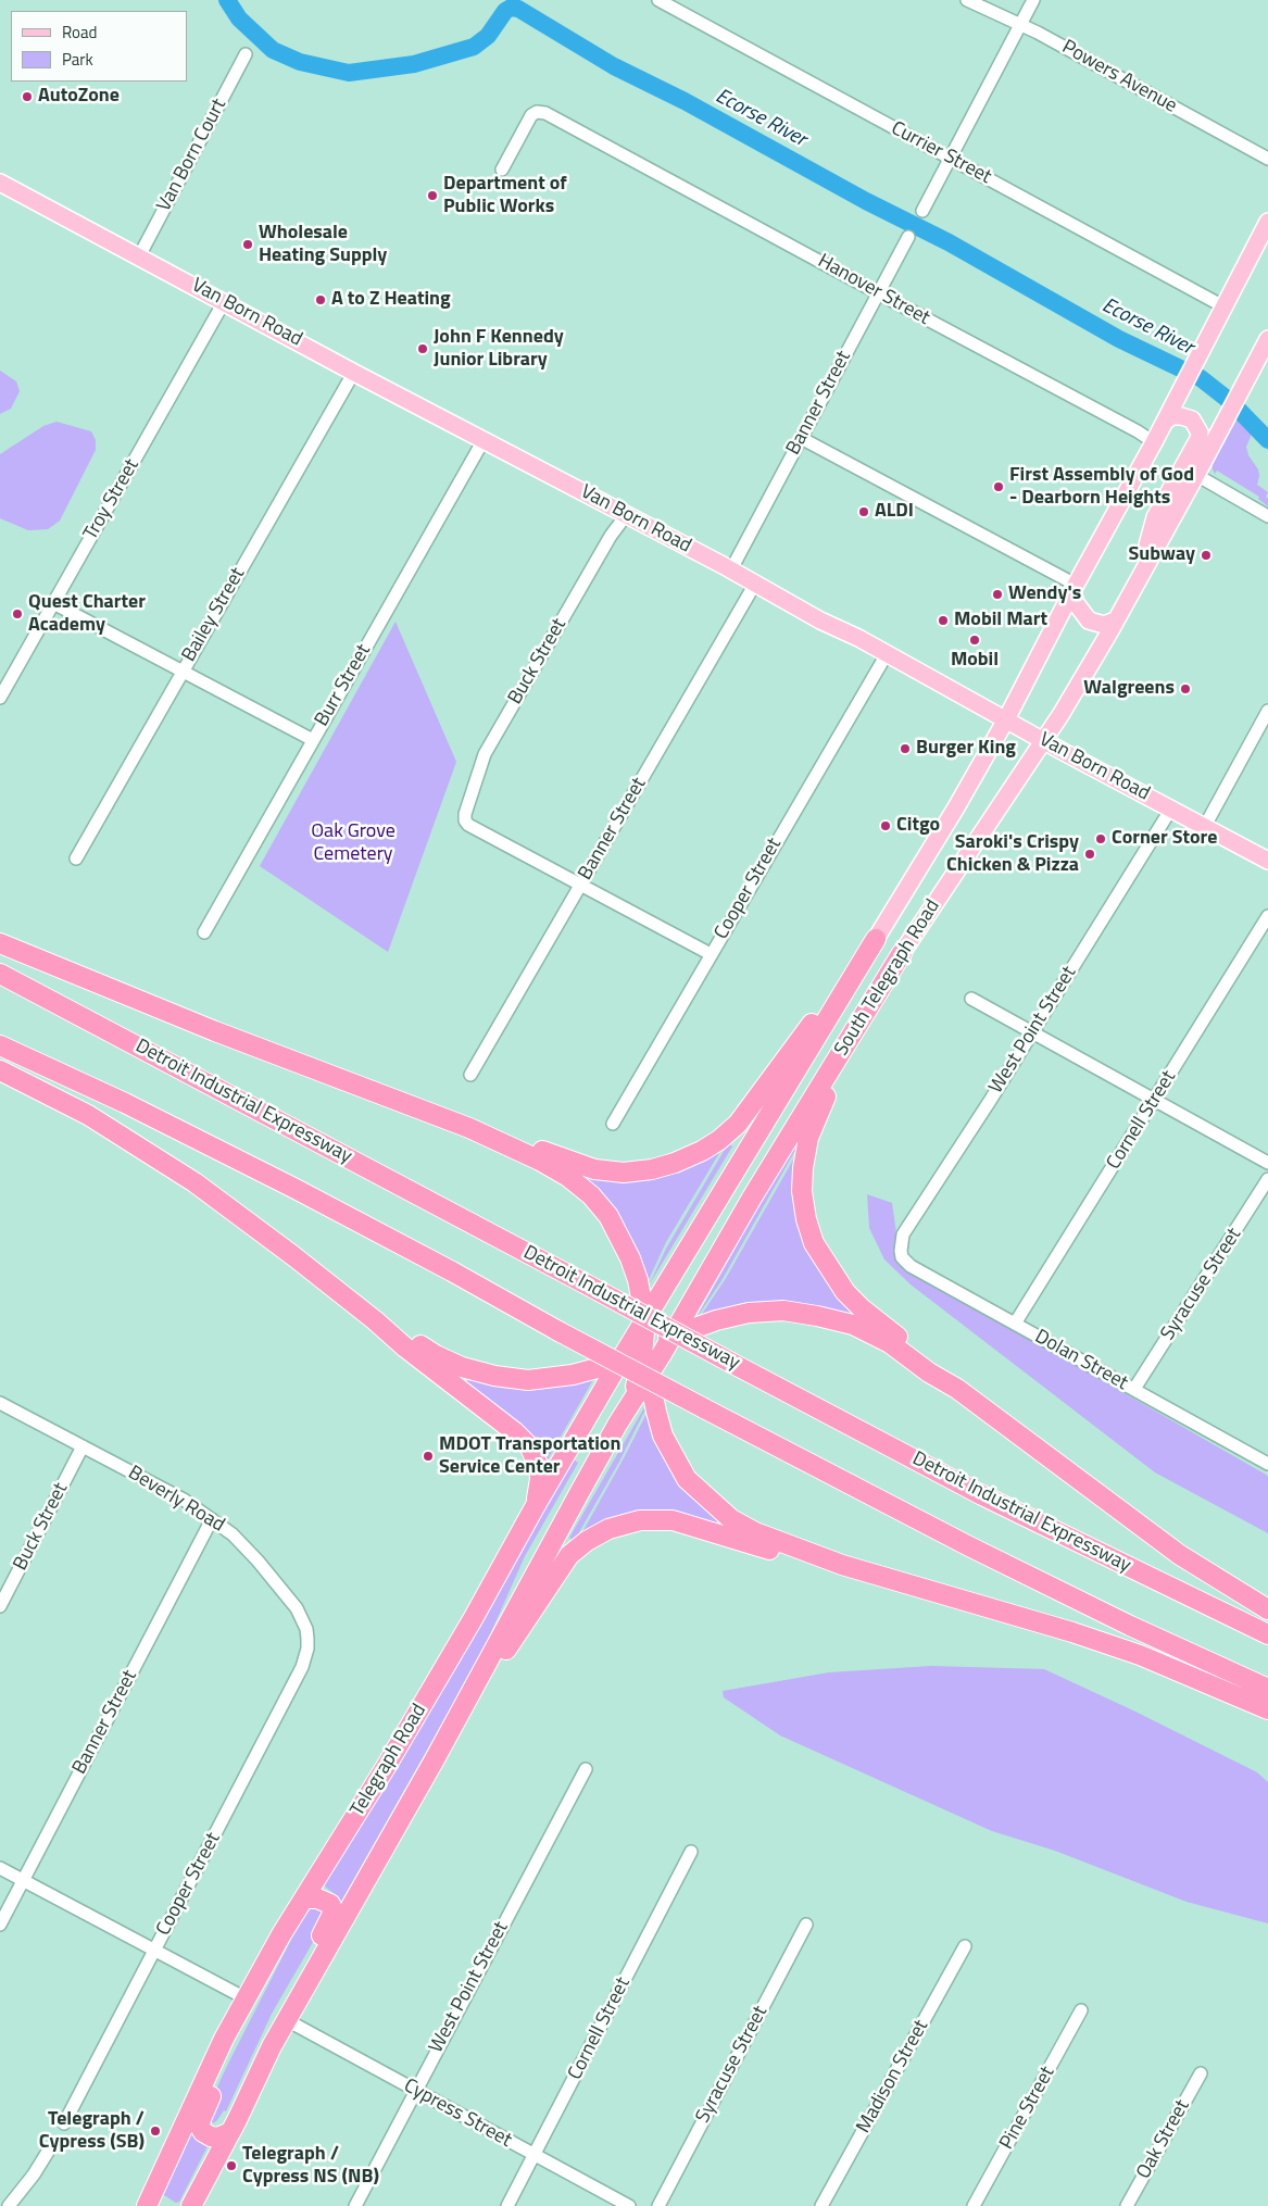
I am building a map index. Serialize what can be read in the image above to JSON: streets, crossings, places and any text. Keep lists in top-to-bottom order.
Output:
{
  "streets": {
    "highway": ["South Telegraph Road", "Detroit Industrial Expressway", "Telegraph Road"],
    "main road": ["Van Born Road"],
    "street": [
      "Powers Avenue",
      "Currier Street",
      "Van Born Court",
      "Hanover Street",
      "Banner Street",
      "Troy Street",
      "Bailey Street",
      "Buck Street",
      "Burr Street",
      "Cooper Street",
      "West Point Street",
      "Cornell Street",
      "Syracuse Street",
      "Dolan Street",
      "Beverly Road",
      "Madison Street",
      "Pine Street",
      "Cypress Street",
      "Oak Street"
    ]
  },
  "crossings": [
    ["Currier Street", "South Telegraph Road"],
    ["Van Born Court", "Van Born Road"],
    ["Hanover Street", "Banner Street"],
    ["Hanover Street", "South Telegraph Road"],
    ["Van Born Road", "Banner Street"],
    ["Van Born Road", "Troy Street"],
    ["Van Born Road", "Bailey Street"],
    ["Van Born Road", "Buck Street"],
    ["Van Born Road", "Burr Street"],
    ["Van Born Road", "Cooper Street"],
    ["Van Born Road", "South Telegraph Road"],
    ["Van Born Road", "West Point Street"],
    ["Banner Street", "Buck Street"],
    ["Banner Street", "Beverly Road"],
    ["Buck Street", "Beverly Road"],
    ["Cooper Street", "Beverly Road"],
    ["South Telegraph Road", "Telegraph Road"],
    ["West Point Street", "Dolan Street"],
    ["West Point Street", "Cypress Street"],
    ["Cornell Street", "Dolan Street"],
    ["Cornell Street", "Cypress Street"],
    ["Syracuse Street", "Dolan Street"],
    ["Telegraph Road", "Cypress Street"]
  ],
  "water": ["Ecorse River"],
  "parks": ["Oak Grove Cemetery"],
  "places": [
    "AutoZone",
    "Department of Public Works",
    "Wholesale Heating Supply",
    "A to Z Heating",
    "John F Kennedy Junior Library",
    "First Assembly of God - Dearborn Heights",
    "ALDI",
    "Subway",
    "Wendy's",
    "Quest Charter Academy",
    "Mobil Mart",
    "Mobil",
    "Walgreens",
    "Burger King",
    "Citgo",
    "Corner Store",
    "Saroki's Crispy Chicken & Pizza",
    "MDOT Transportation Service Center",
    "Telegraph / Cypress (SB)",
    "Telegraph / Cypress NS (NB)"
  ],
  "legend": ["Road", "Park"]
}
